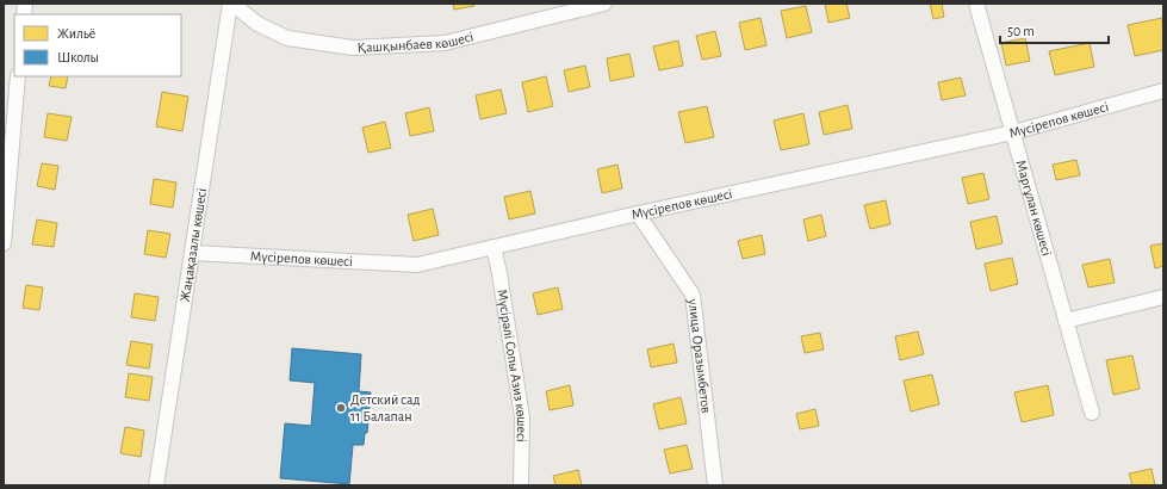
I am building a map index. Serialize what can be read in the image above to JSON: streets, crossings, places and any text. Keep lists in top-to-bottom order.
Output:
{
  "streets": {
    "street": [
      "Қашқынбаев көшесі",
      "Мүсірепов көшесі",
      "Маргұлан көшесі",
      "Жаңақазалы көшесі",
      "улица Оразымбетов",
      "Мүсірәлі Сопы Азиз көшесі"
    ]
  },
  "crossings": [
    ["Қашқынбаев көшесі", "Жаңақазалы көшесі"],
    ["Мүсірепов көшесі", "Маргұлан көшесі"],
    ["Мүсірепов көшесі", "Жаңақазалы көшесі"],
    ["Мүсірепов көшесі", "улица Оразымбетов"],
    ["Мүсірепов көшесі", "Мүсірәлі Сопы Азиз көшесі"]
  ],
  "places": ["Детский сад 11 Балапан"],
  "legend": ["Жильё", "Школы"],
  "scale_bar": "50 m"
}
